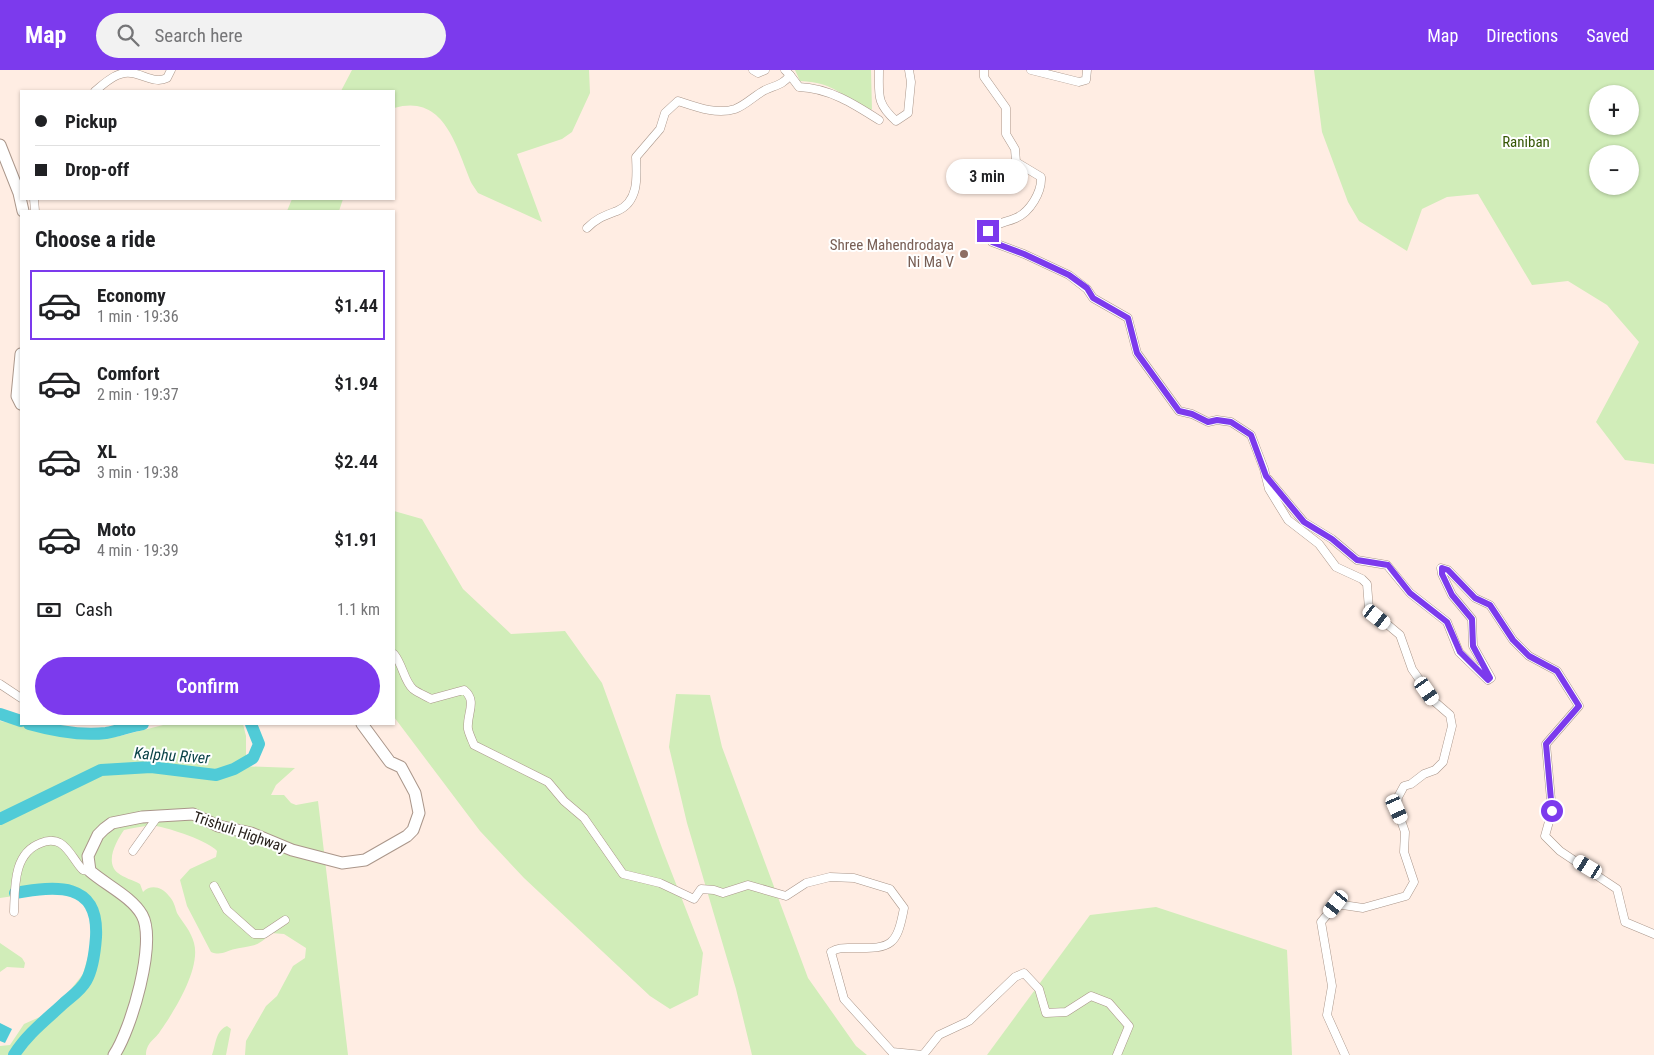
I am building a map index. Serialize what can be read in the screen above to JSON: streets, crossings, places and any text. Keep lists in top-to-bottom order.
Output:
{
  "streets": {
    "street": ["Trishuli Highway"]
  },
  "water": ["Kalphu River"],
  "parks": ["Raniban"],
  "places": ["Shree Mahendrodaya Ni Ma V"],
  "page": {
    "header": "Map",
    "search": "Search here",
    "nav": ["Map", "Directions", "Saved"],
    "map_buttons": ["+", "−"],
    "banner": ["Pickup", "Drop-off"],
    "bubble": "3 min",
    "heading": "Choose a ride",
    "list": [
      {
        "name": "Economy",
        "note": "1 min · 19:36",
        "value": "$1.44"
      },
      {
        "name": "Comfort",
        "note": "2 min · 19:37",
        "value": "$1.94"
      },
      {
        "name": "XL",
        "note": "3 min · 19:38",
        "value": "$2.44"
      },
      {
        "name": "Moto",
        "note": "4 min · 19:39",
        "value": "$1.91"
      }
    ],
    "pay": ["Cash", "1.1 km"],
    "buttons": "Confirm"
  }
}
